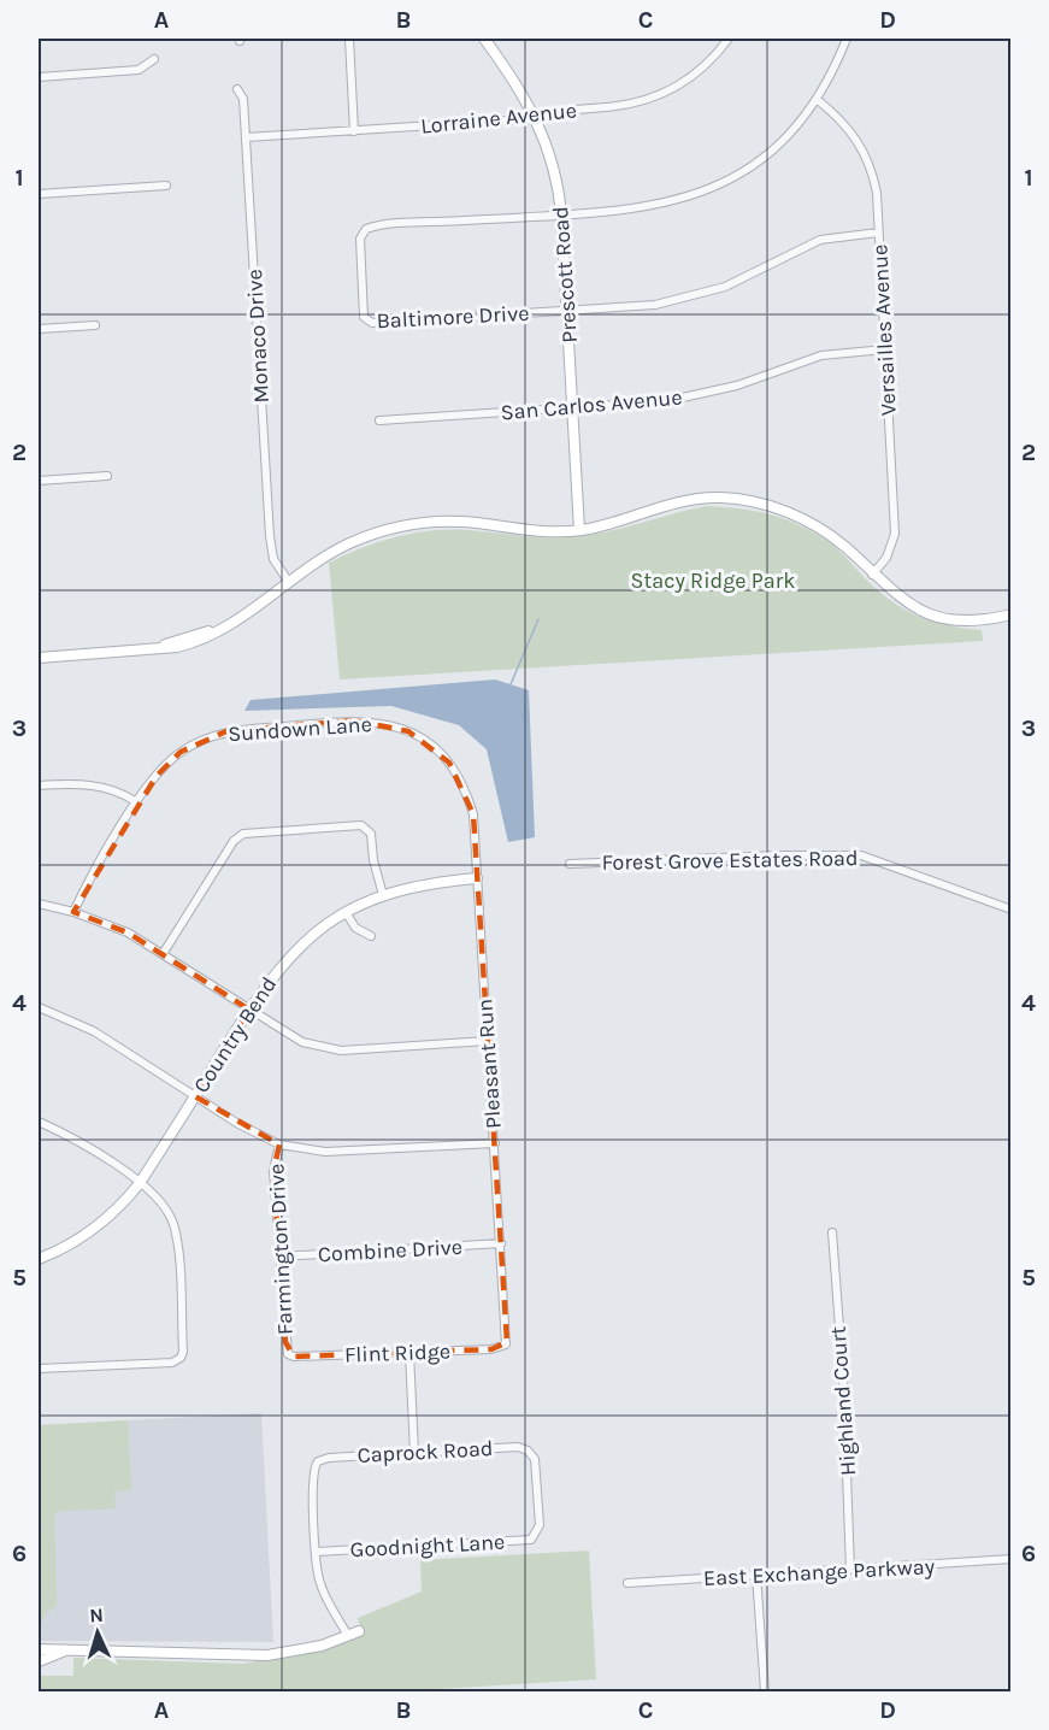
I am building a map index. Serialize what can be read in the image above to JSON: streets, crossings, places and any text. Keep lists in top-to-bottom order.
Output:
{
  "streets": {
    "street": [
      "Lorraine Avenue",
      "Prescott Road",
      "Baltimore Drive",
      "Versailles Avenue",
      "Monaco Drive",
      "San Carlos Avenue",
      "Sundown Lane",
      "Forest Grove Estates Road",
      "Country Bend",
      "Pleasant Run",
      "Farmington Drive",
      "Combine Drive",
      "Flint Ridge",
      "Highland Court",
      "Caprock Road",
      "Goodnight Lane",
      "East Exchange Parkway"
    ]
  },
  "crossings": [
    ["Lorraine Avenue", "Prescott Road"],
    ["Lorraine Avenue", "Monaco Drive"],
    ["Prescott Road", "Baltimore Drive"],
    ["Prescott Road", "San Carlos Avenue"],
    ["Baltimore Drive", "Versailles Avenue"],
    ["Versailles Avenue", "San Carlos Avenue"],
    ["Sundown Lane", "Pleasant Run"],
    ["Country Bend", "Pleasant Run"],
    ["Pleasant Run", "Combine Drive"],
    ["Pleasant Run", "Flint Ridge"],
    ["Farmington Drive", "Combine Drive"],
    ["Farmington Drive", "Flint Ridge"],
    ["Highland Court", "East Exchange Parkway"],
    ["Caprock Road", "Goodnight Lane"]
  ],
  "parks": ["Stacy Ridge Park"],
  "north": "top",
  "grid": {
    "columns": [
      "A",
      "B",
      "C",
      "D"
    ],
    "rows": [
      "1",
      "2",
      "3",
      "4",
      "5",
      "6"
    ]
  }
}
